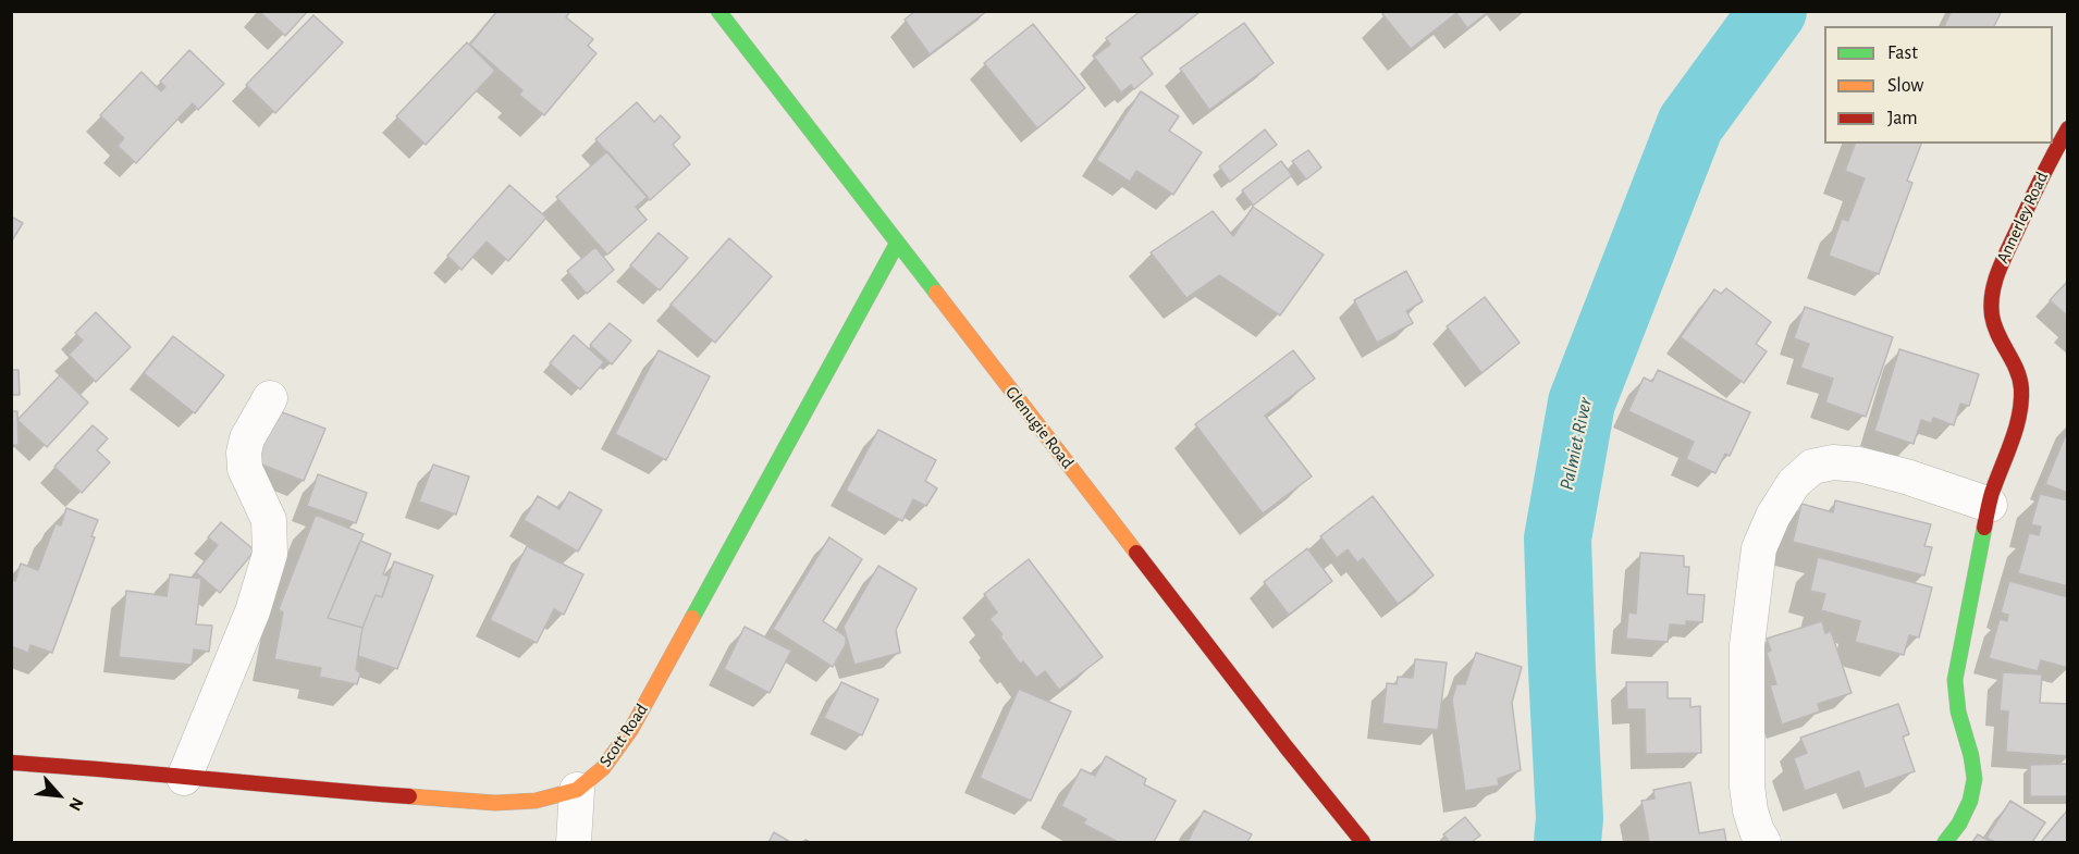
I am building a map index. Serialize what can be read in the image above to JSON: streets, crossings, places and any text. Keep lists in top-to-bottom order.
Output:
{
  "streets": {
    "street": ["Annerley Road", "Glenugie Road", "Scott Road"]
  },
  "crossings": [
    ["Glenugie Road", "Scott Road"]
  ],
  "water": ["Palmiet River"],
  "legend": ["Fast", "Slow", "Jam"],
  "north": "bottom right"
}
